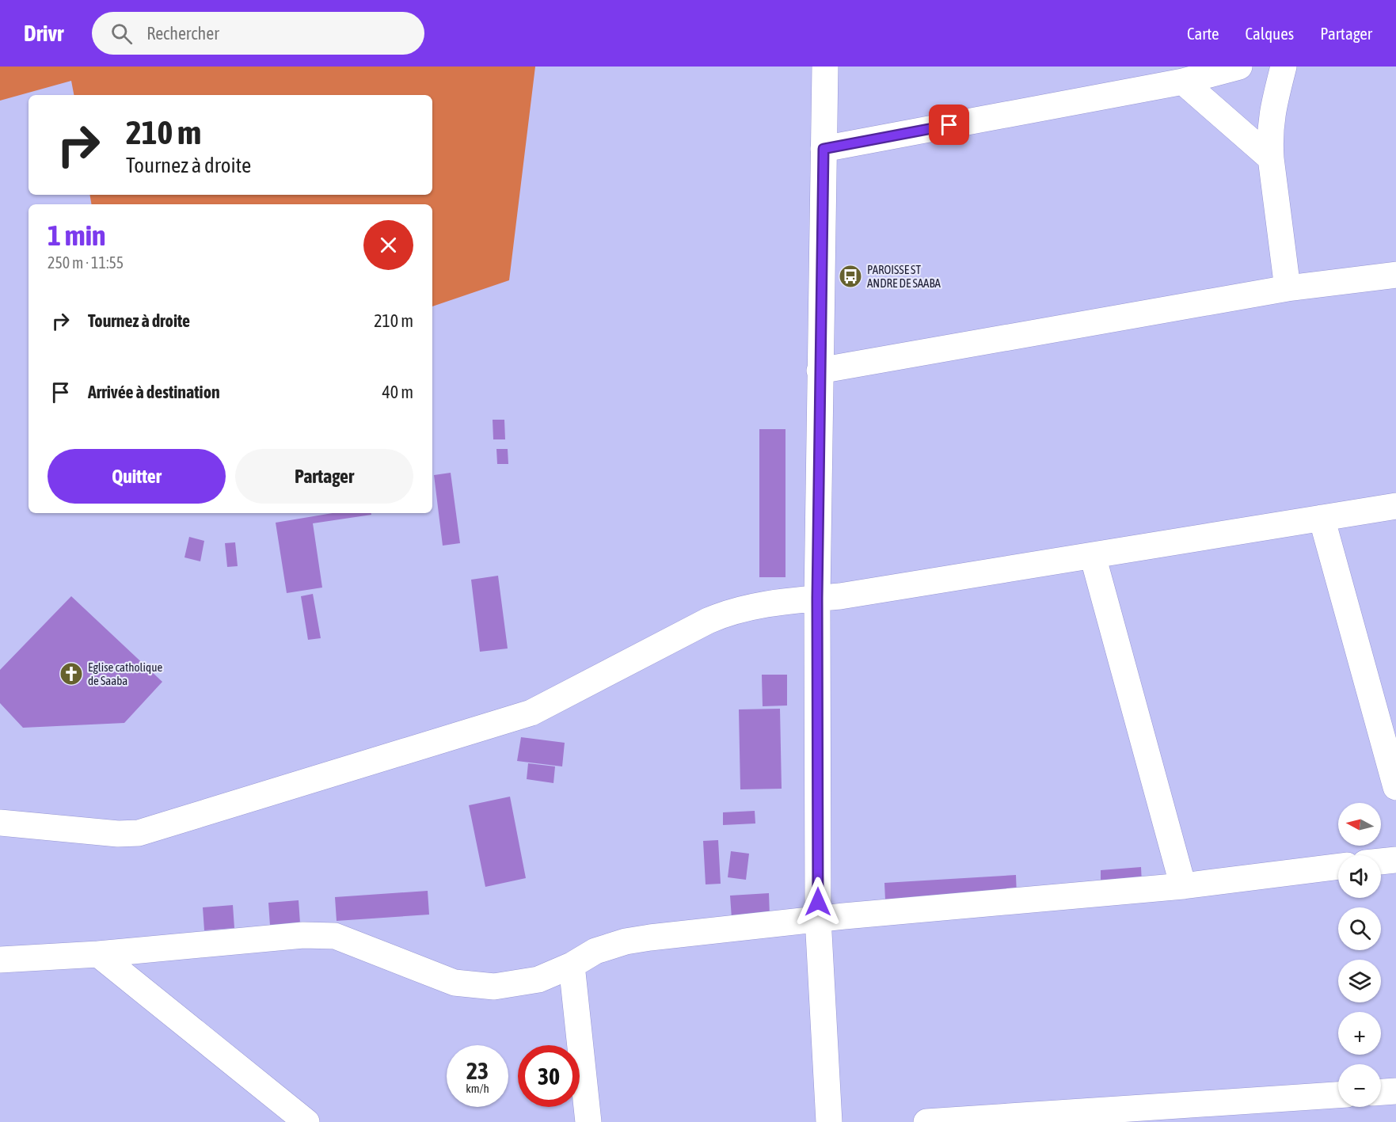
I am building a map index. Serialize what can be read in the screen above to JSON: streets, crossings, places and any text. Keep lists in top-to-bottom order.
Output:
{
  "places": {
    "bus stop": ["PAROISSE ST ANDRE DE SAABA"],
    "church": ["Eglise catholique de Saaba"]
  },
  "north": "left",
  "page": {
    "header": "Drivr",
    "search": "Rechercher",
    "nav": ["Carte", "Calques", "Partager"],
    "turn": ["210 m", "Tournez à droite"],
    "heading": ["1 min", "250 m · 11:55"],
    "list": [
      {
        "name": "Tournez à droite",
        "value": "210 m"
      },
      {
        "name": "Arrivée à destination",
        "value": "40 m"
      }
    ],
    "buttons": ["Quitter", "Partager"],
    "map_buttons": ["+", "−"],
    "speed": "23 km/h",
    "limit": "30"
  }
}
